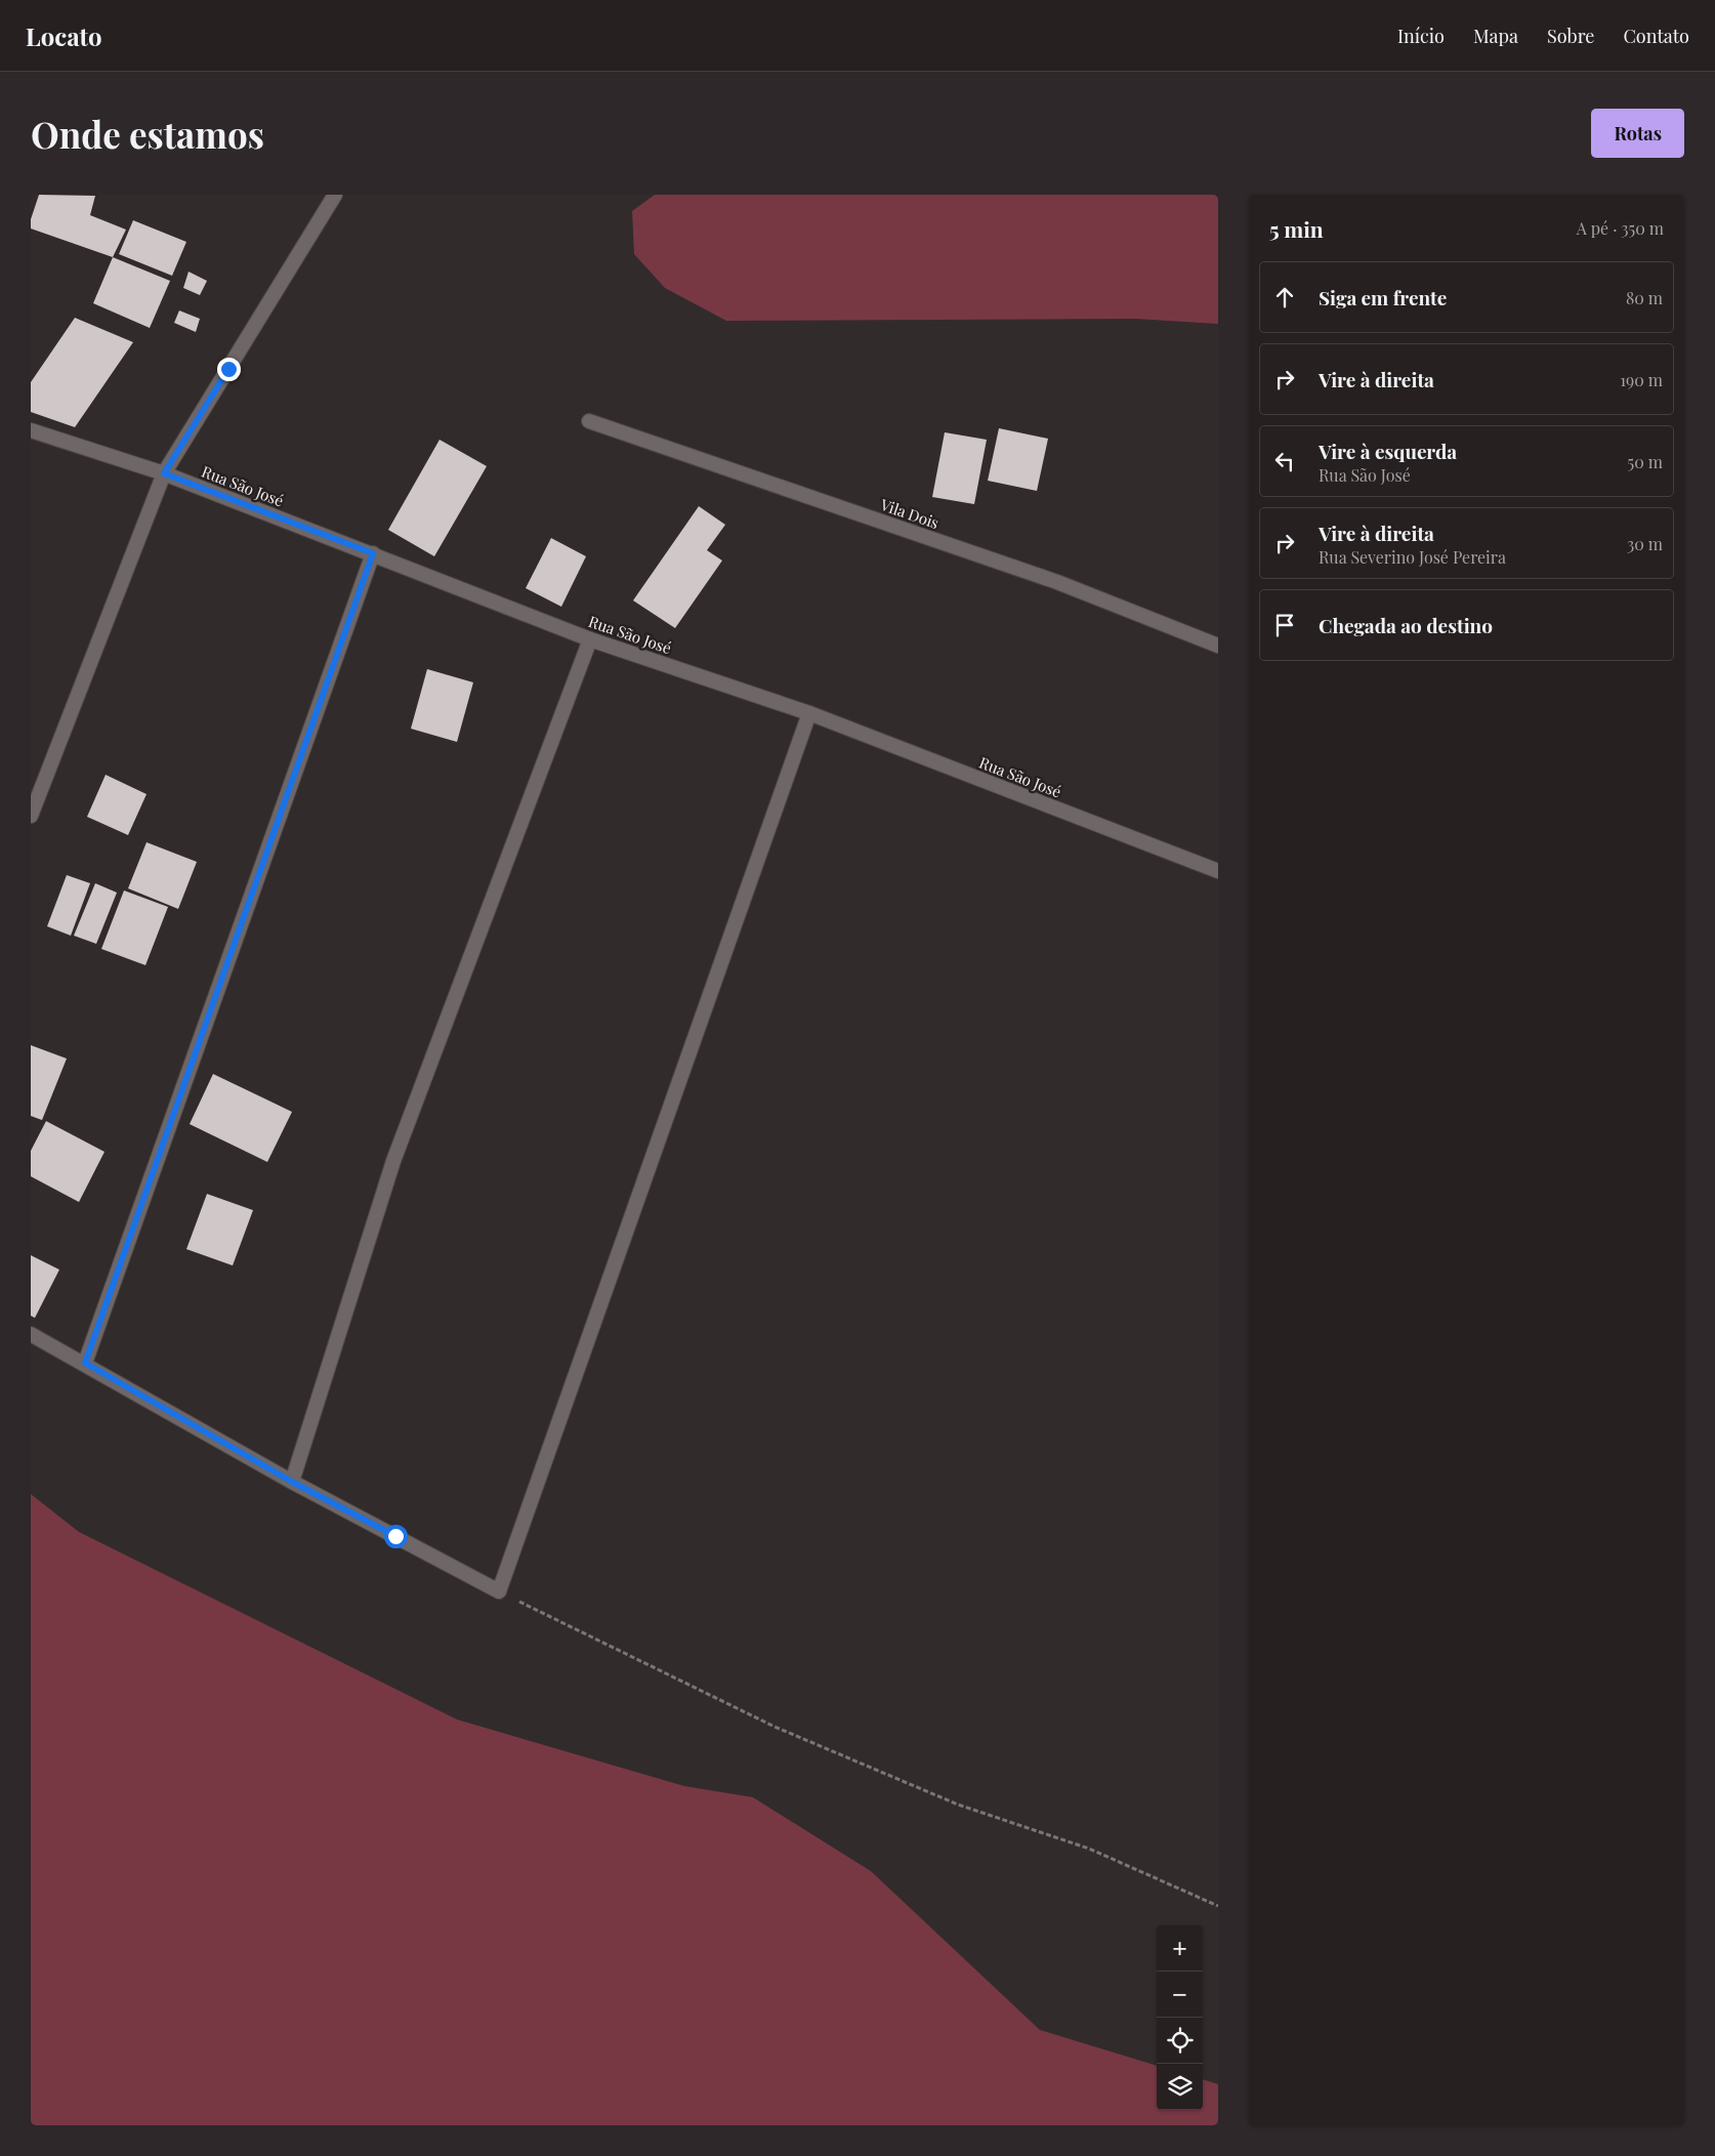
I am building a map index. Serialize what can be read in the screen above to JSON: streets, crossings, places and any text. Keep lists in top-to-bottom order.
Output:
{
  "streets": {
    "street": ["Rua São José", "Vila Dois"]
  },
  "page": {
    "header": "Locato",
    "nav": [
      "Início",
      "Mapa",
      "Sobre",
      "Contato"
    ],
    "buttons": "Rotas",
    "title": "Onde estamos",
    "heading": ["5 min", "A pé · 350 m"],
    "list": [
      ["Siga em frente", "80 m"],
      ["Vire à direita", "190 m"],
      ["Vire à esquerda", "Rua São José", "50 m"],
      ["Vire à direita", "Rua Severino José Pereira", "30 m"],
      "Chegada ao destino"
    ],
    "map_buttons": ["+", "−"]
  }
}
